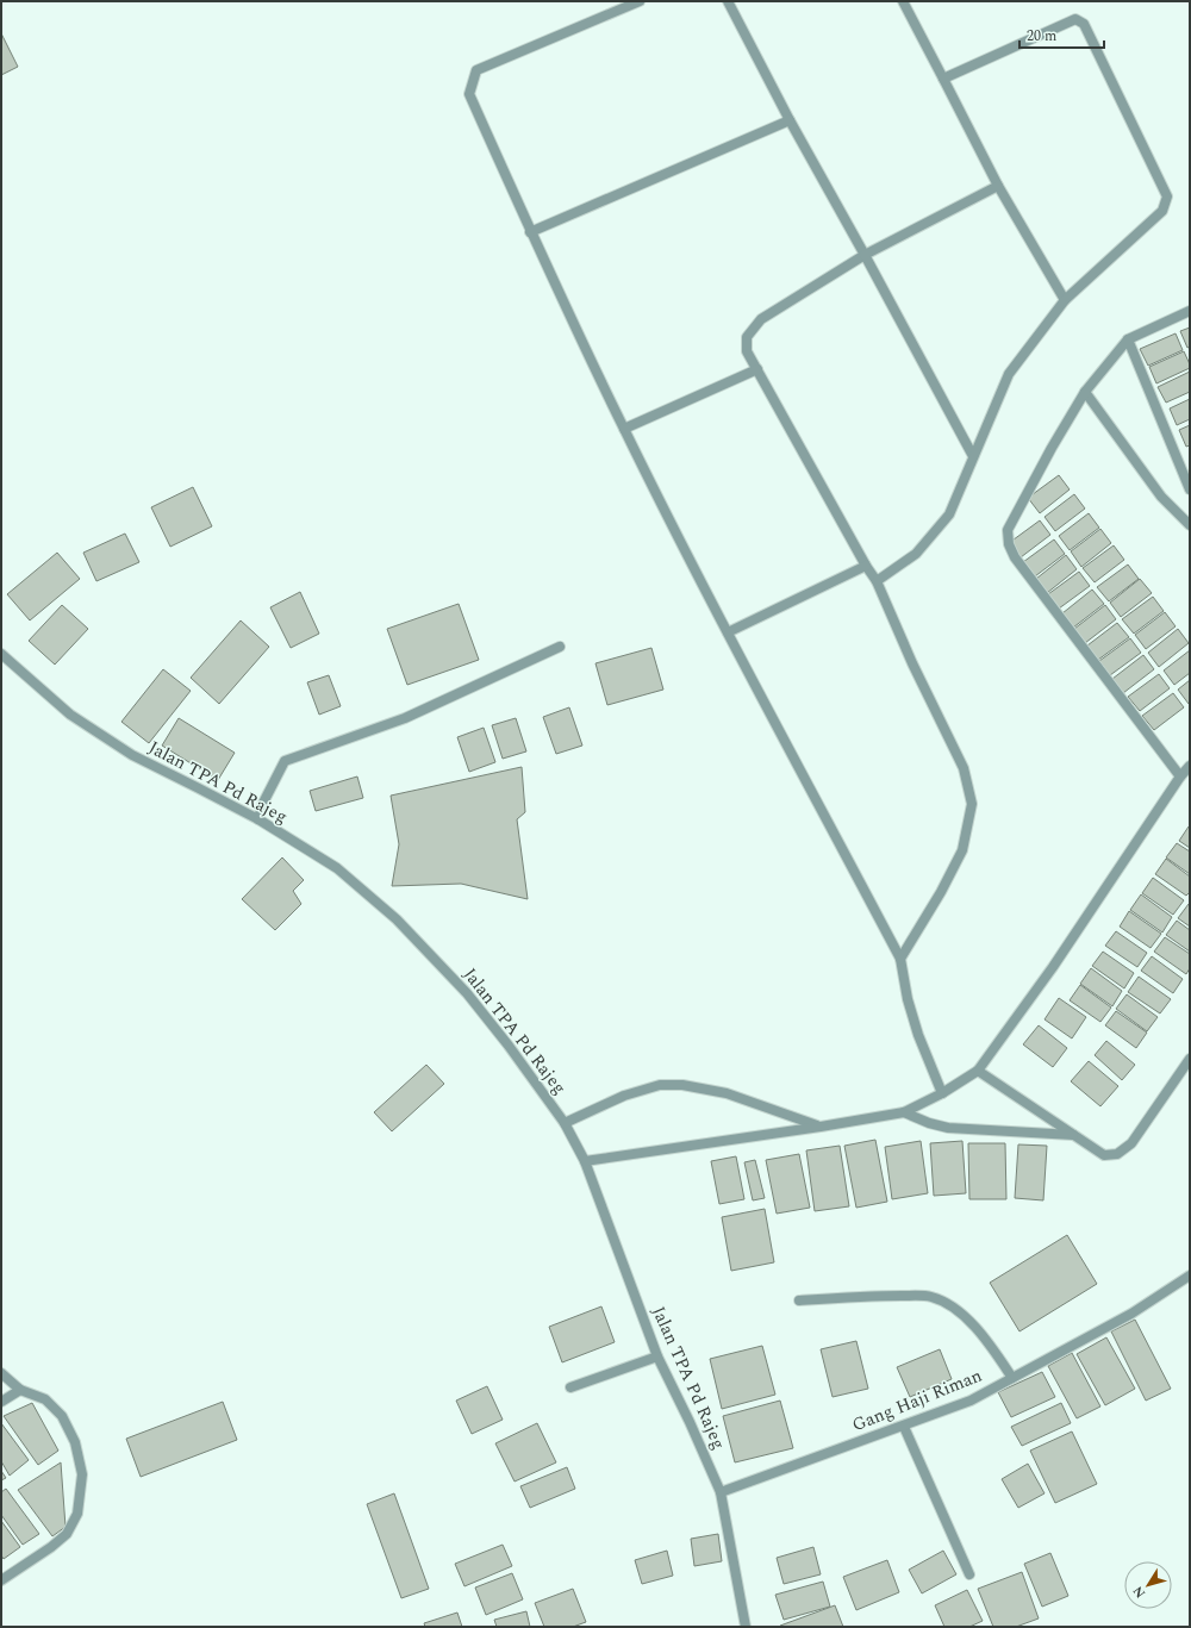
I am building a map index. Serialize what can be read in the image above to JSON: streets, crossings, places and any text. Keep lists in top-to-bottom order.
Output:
{
  "streets": {
    "street": ["Jalan TPA Pd Rajeg", "Gang Haji Riman"]
  },
  "crossings": [
    ["Jalan TPA Pd Rajeg", "Gang Haji Riman"]
  ],
  "scale_bar": "20 m",
  "north": "bottom left"
}
